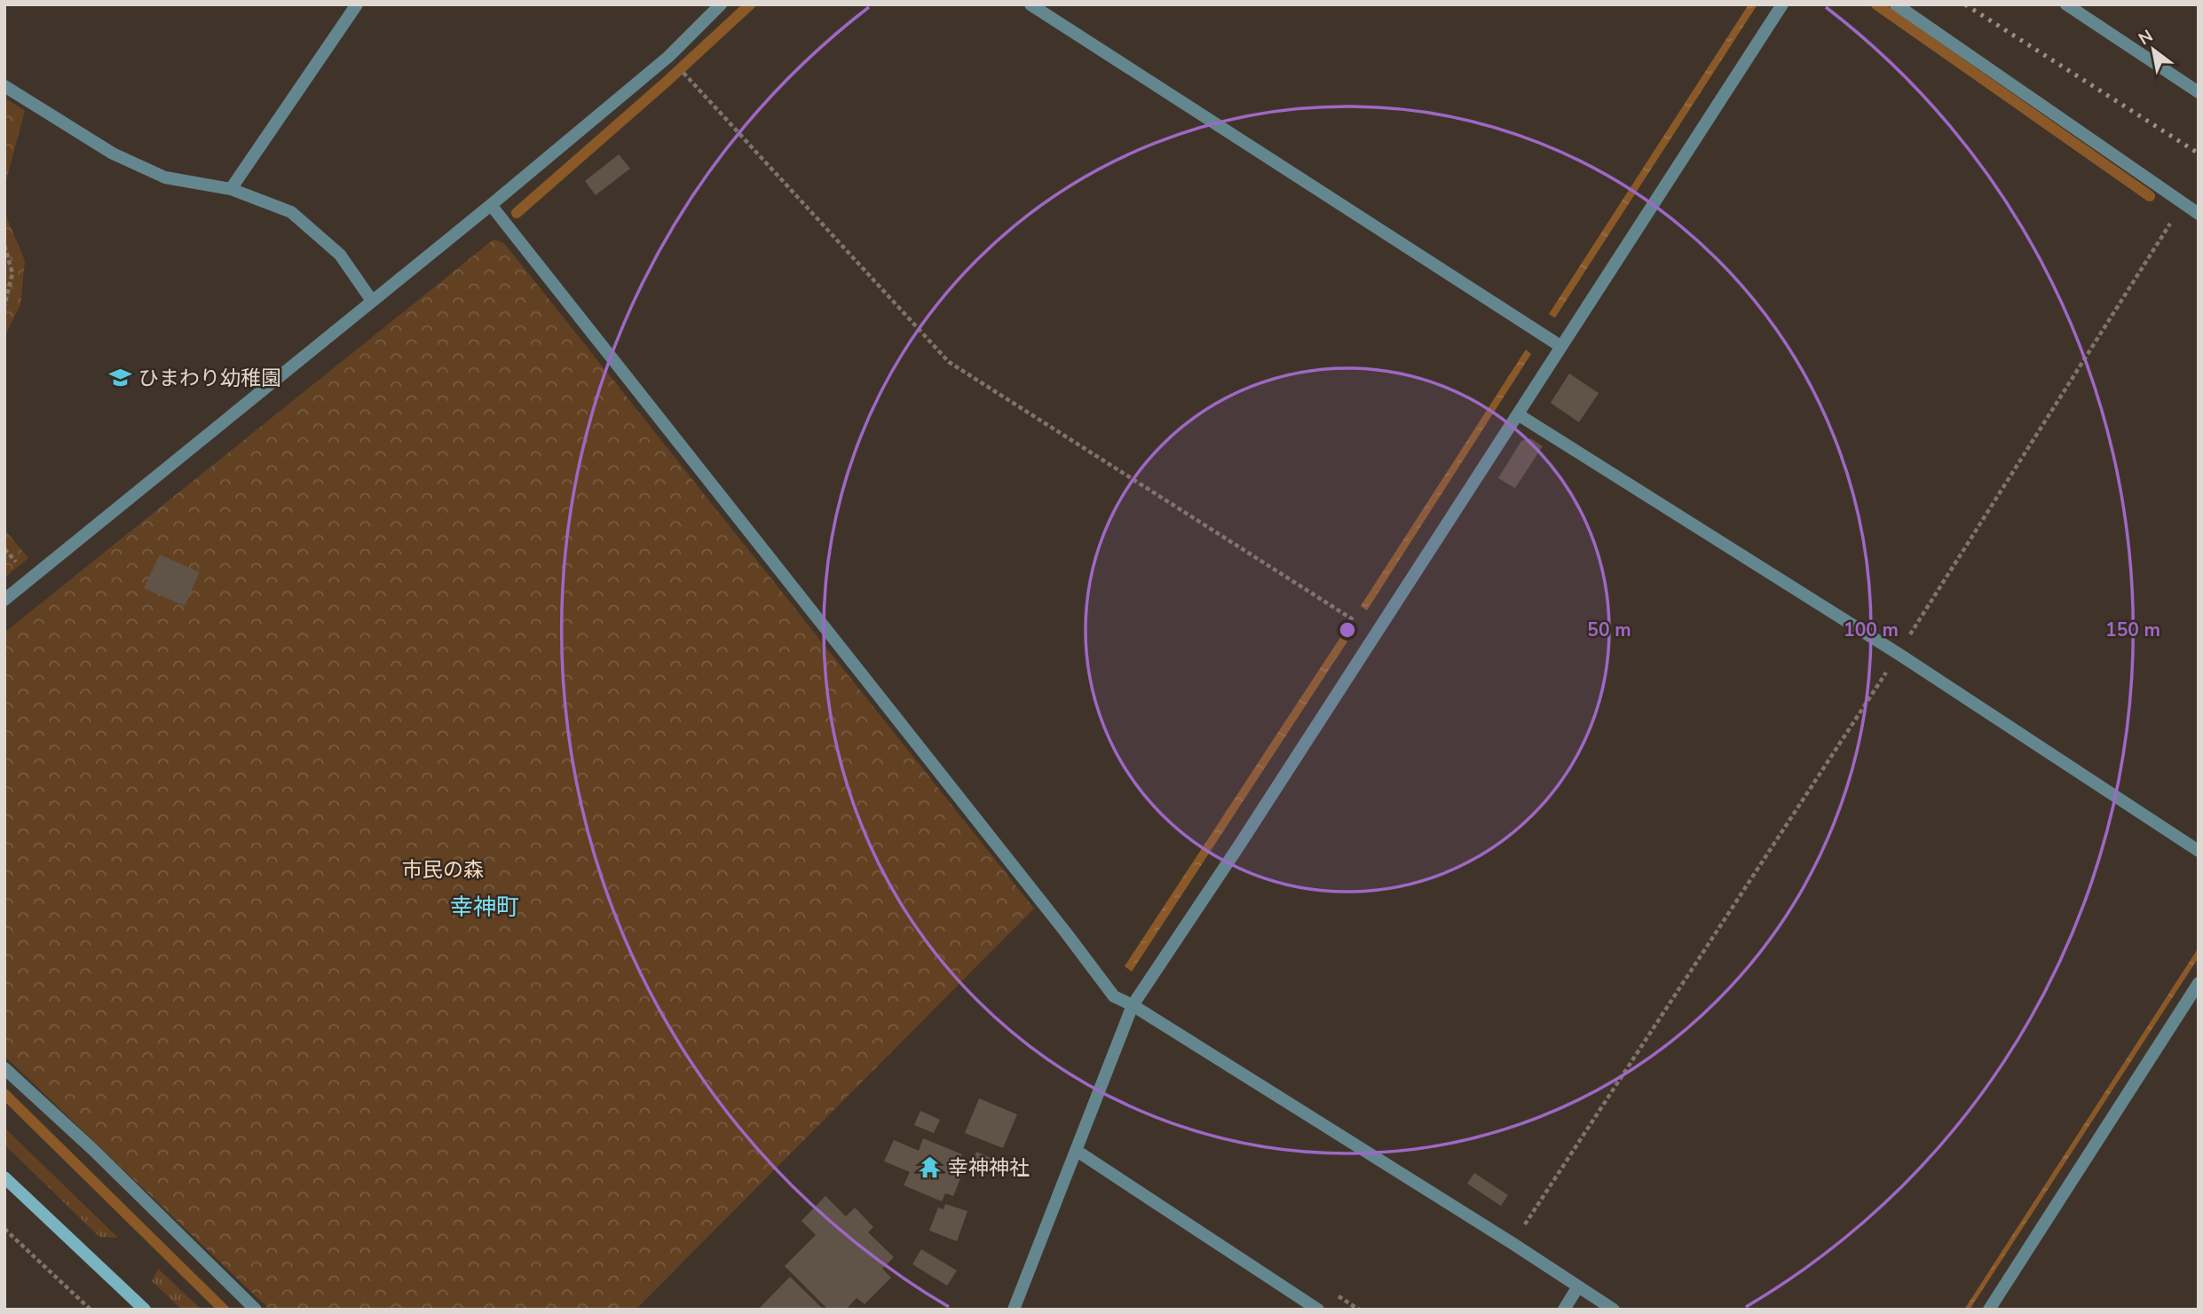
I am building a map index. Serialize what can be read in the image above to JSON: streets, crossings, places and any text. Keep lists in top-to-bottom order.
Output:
{
  "districts": ["幸神町"],
  "parks": ["市民の森"],
  "places": {
    "school or university": ["ひまわり幼稚園"],
    "temple": ["幸神神社"]
  },
  "north": "top left",
  "rings": ["50 m", "100 m", "150 m"]
}
